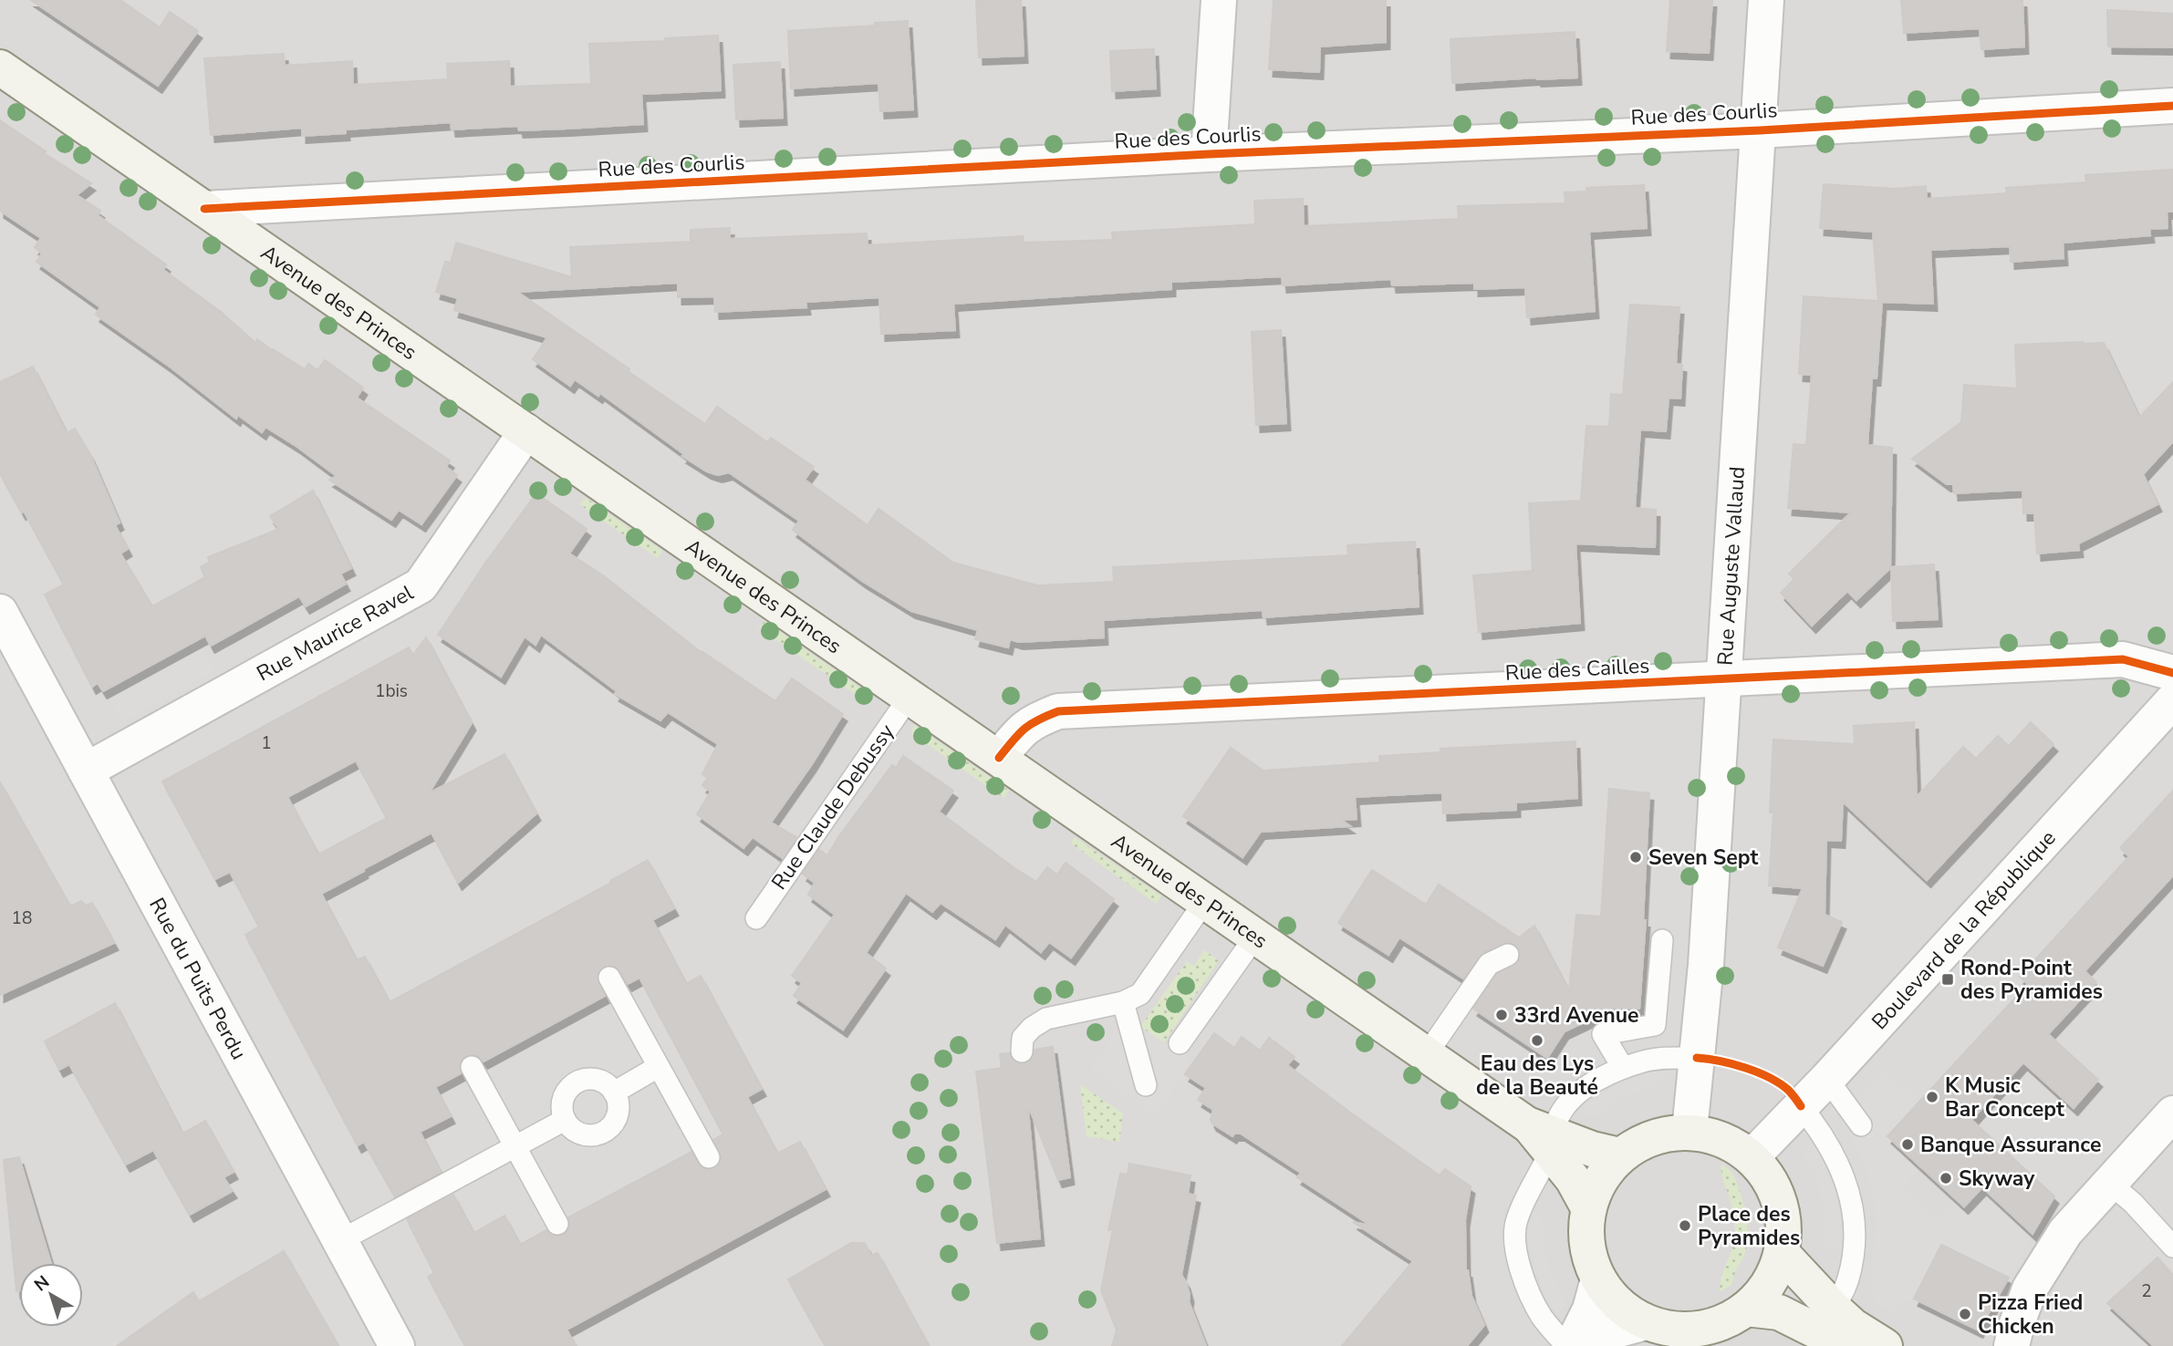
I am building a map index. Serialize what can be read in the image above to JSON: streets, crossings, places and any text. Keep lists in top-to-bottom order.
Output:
{
  "streets": {
    "main road": ["Avenue des Princes"],
    "street": [
      "Rue des Courlis",
      "Rue Auguste Vallaud",
      "Rue Maurice Ravel",
      "Rue des Cailles",
      "Boulevard de la République",
      "Rue du Puits Perdu"
    ],
    "lane": ["Rue Claude Debussy"]
  },
  "crossings": [
    ["Rue des Courlis", "Avenue des Princes"],
    ["Rue des Courlis", "Rue Auguste Vallaud"],
    ["Avenue des Princes", "Rue Auguste Vallaud"],
    ["Avenue des Princes", "Rue Maurice Ravel"],
    ["Avenue des Princes", "Rue des Cailles"],
    ["Avenue des Princes", "Rue Claude Debussy"],
    ["Avenue des Princes", "Boulevard de la République"],
    ["Rue Auguste Vallaud", "Rue des Cailles"],
    ["Rue Auguste Vallaud", "Boulevard de la République"],
    ["Rue Maurice Ravel", "Rue du Puits Perdu"]
  ],
  "places": {
    "other": [
      "Seven Sept",
      "33rd Avenue",
      "Eau des Lys de la Beauté",
      "K Music Bar Concept",
      "Banque Assurance",
      "Skyway",
      "Place des Pyramides",
      "Pizza Fried Chicken"
    ],
    "transit": ["Rond-Point des Pyramides"]
  },
  "house_numbers": [
    "1bis",
    "1",
    "18",
    "2"
  ],
  "north": "top left"
}
